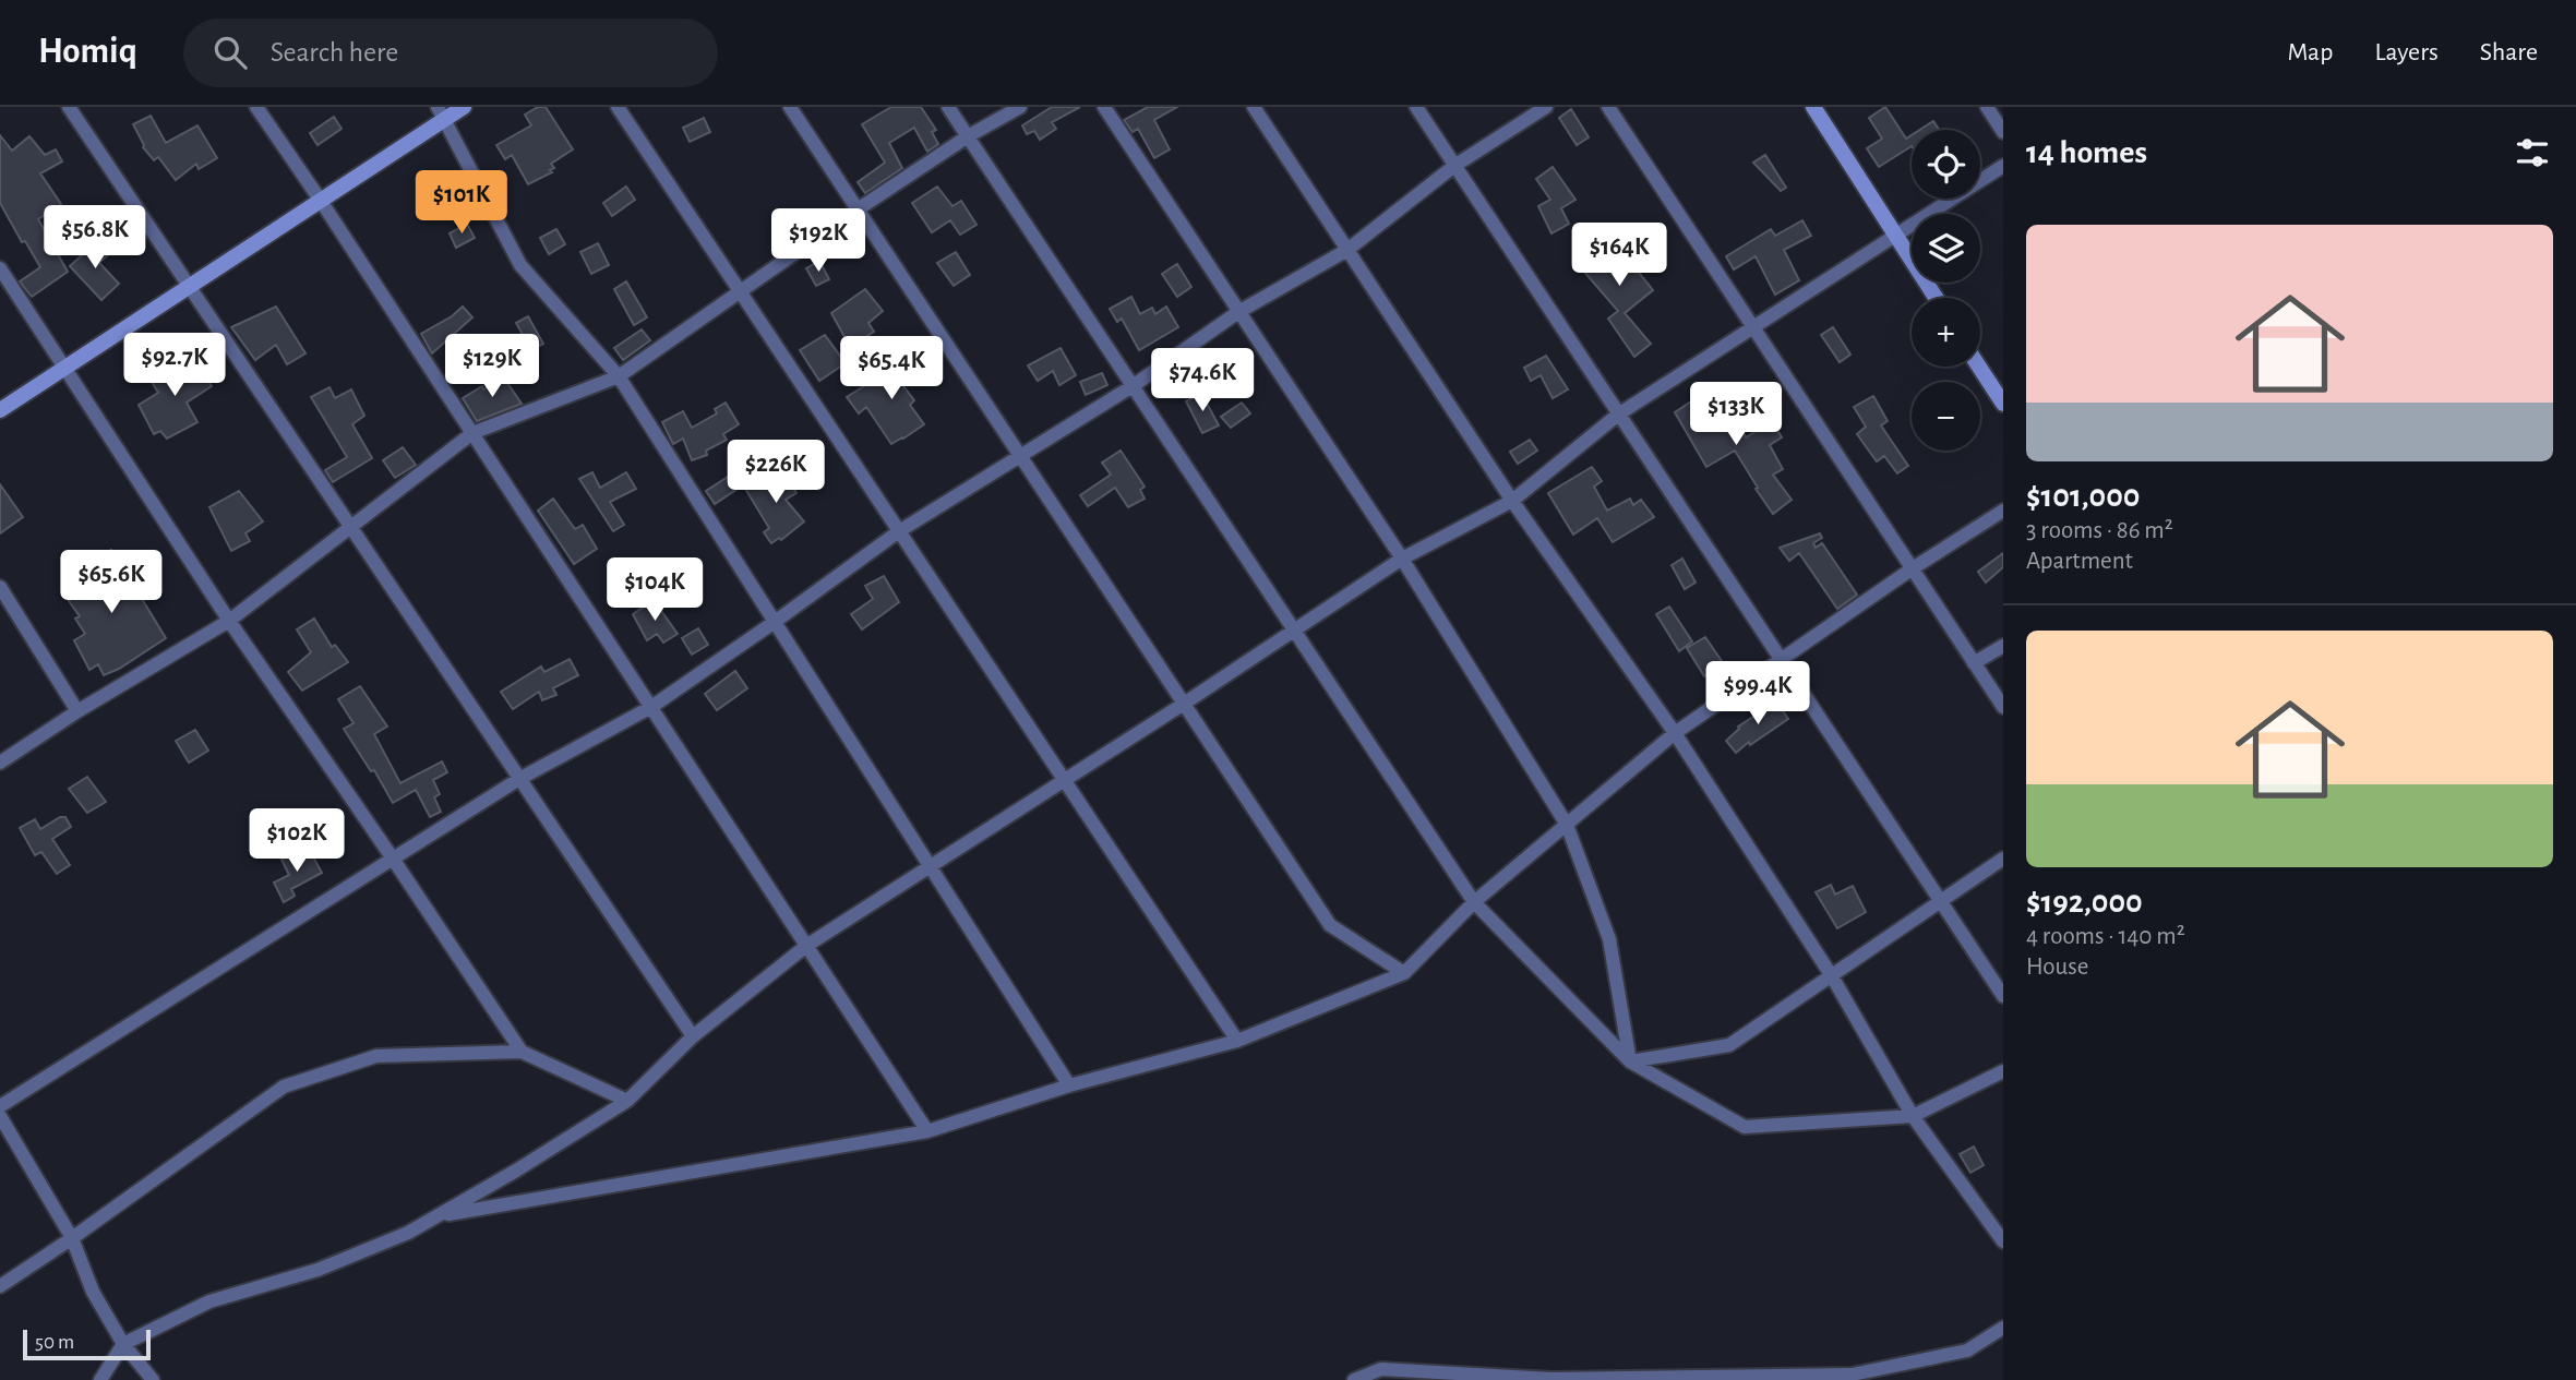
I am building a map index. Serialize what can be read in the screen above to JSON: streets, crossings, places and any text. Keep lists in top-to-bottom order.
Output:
{
  "scale_bar": "50 m",
  "page": {
    "header": "Homiq",
    "search": "Search here",
    "nav": ["Map", "Layers", "Share"],
    "heading": "14 homes",
    "map_buttons": ["+", "−"],
    "price": [
      "$101K",
      "$56.8K",
      "$192K",
      "$164K",
      "$92.7K",
      "$129K",
      "$65.4K",
      "$74.6K",
      "$133K",
      "$226K",
      "$65.6K",
      "$104K",
      "$99.4K",
      "$102K"
    ],
    "list": [
      {
        "name": "$101,000",
        "note": "3 rooms · 86 m² · Apartment"
      },
      {
        "name": "$192,000",
        "note": "4 rooms · 140 m² · House"
      }
    ],
    "scale": "50 m"
  }
}
